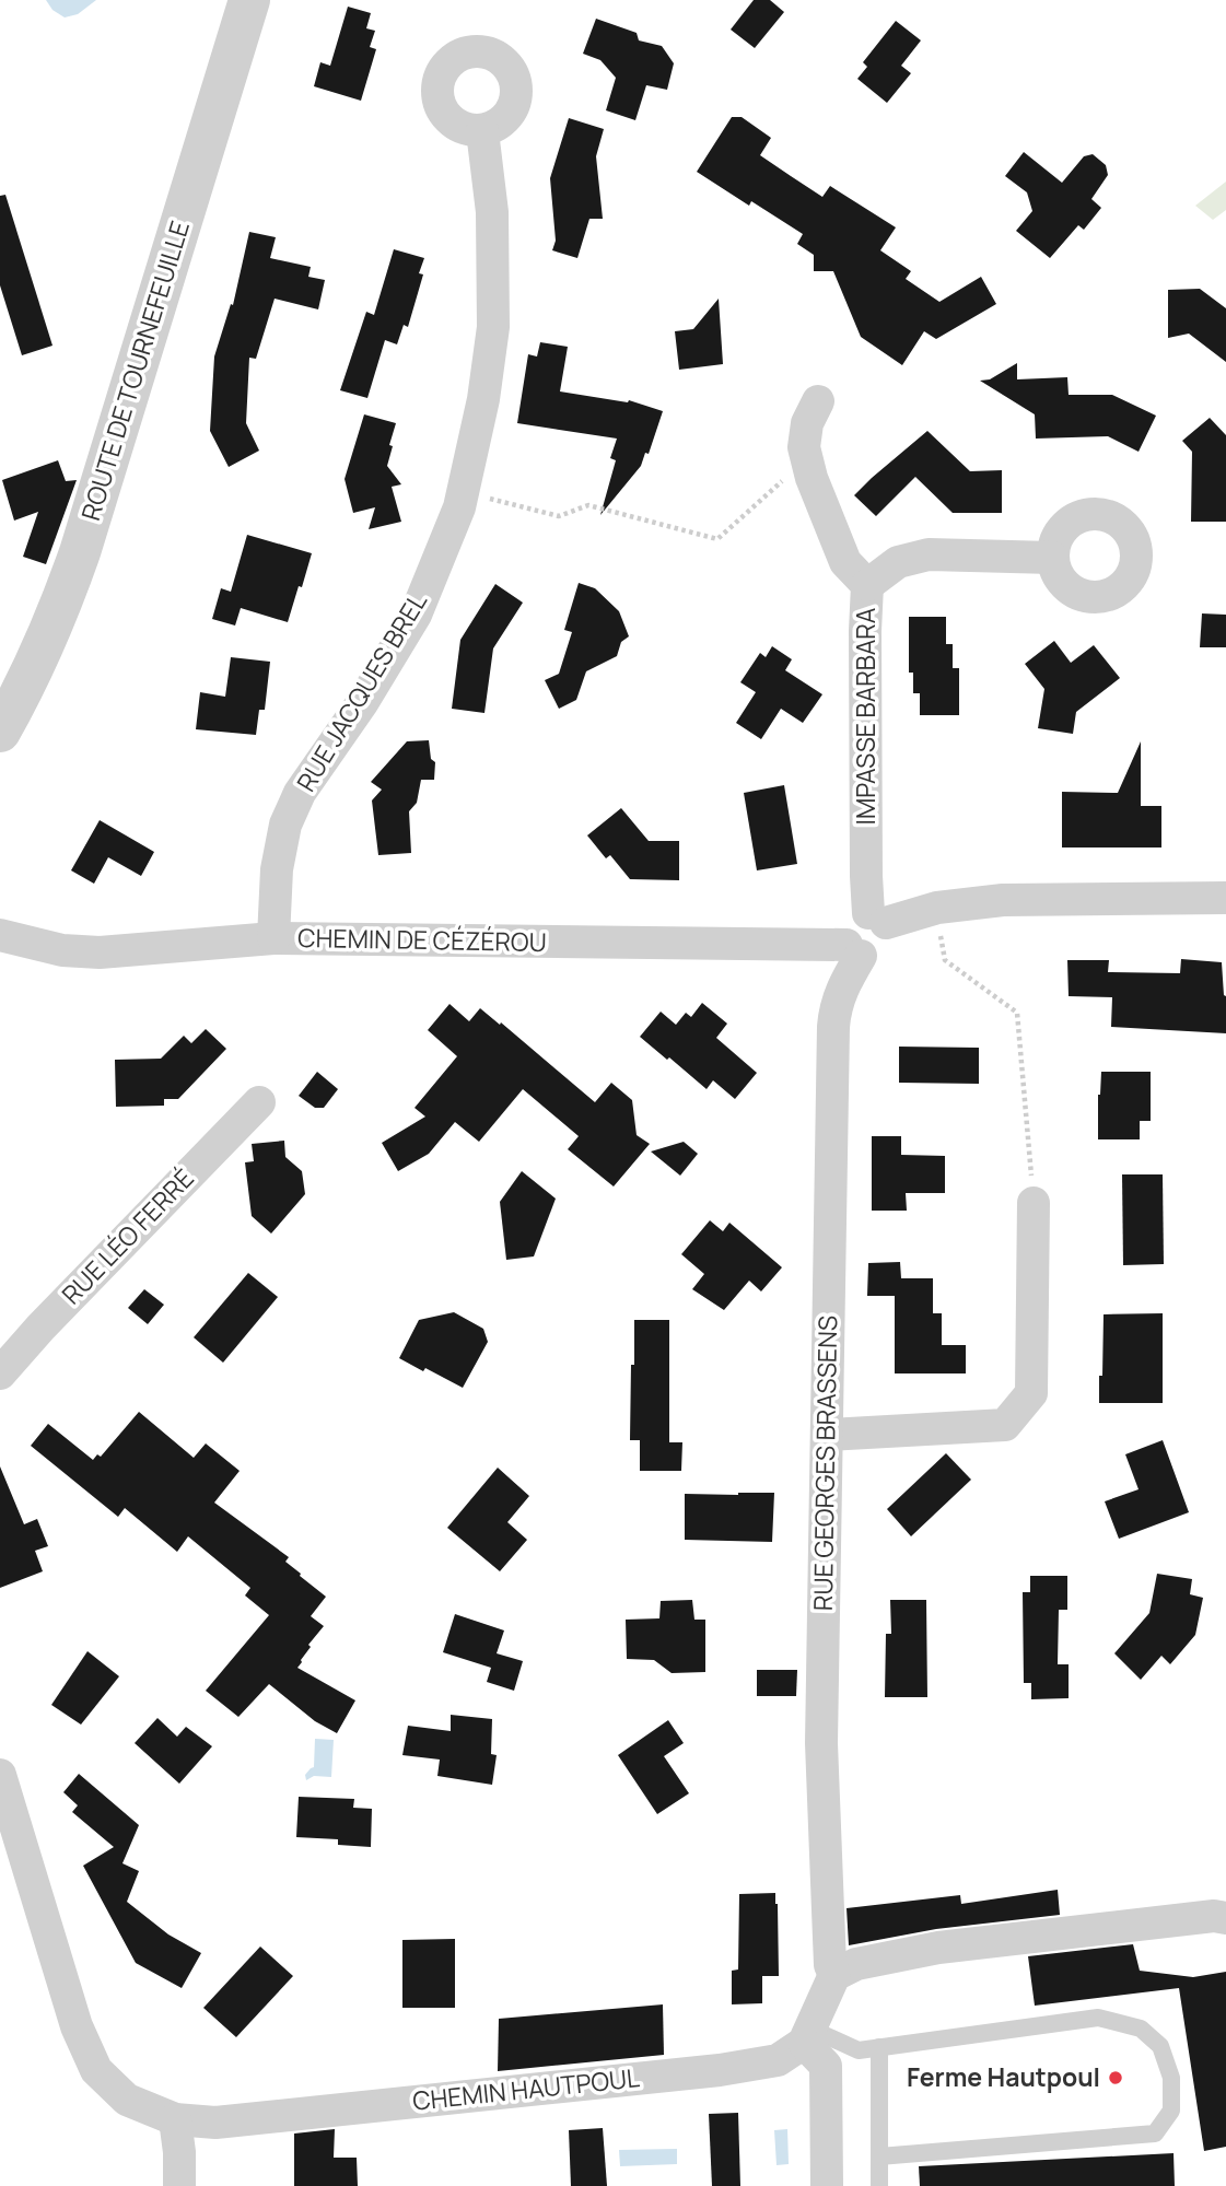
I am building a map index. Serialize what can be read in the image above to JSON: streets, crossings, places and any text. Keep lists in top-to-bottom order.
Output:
{
  "streets": {
    "street": [
      "ROUTE DE TOURNEFEUILLE",
      "RUE JACQUES BREL",
      "IMPASSE BARBARA",
      "CHEMIN DE CÉZÉROU",
      "RUE LÉO FERRÉ",
      "RUE GEORGES BRASSENS",
      "CHEMIN HAUTPOUL"
    ]
  },
  "crossings": [
    ["RUE JACQUES BREL", "CHEMIN DE CÉZÉROU"],
    ["CHEMIN DE CÉZÉROU", "RUE GEORGES BRASSENS"]
  ],
  "places": ["Ferme Hautpoul"]
}
